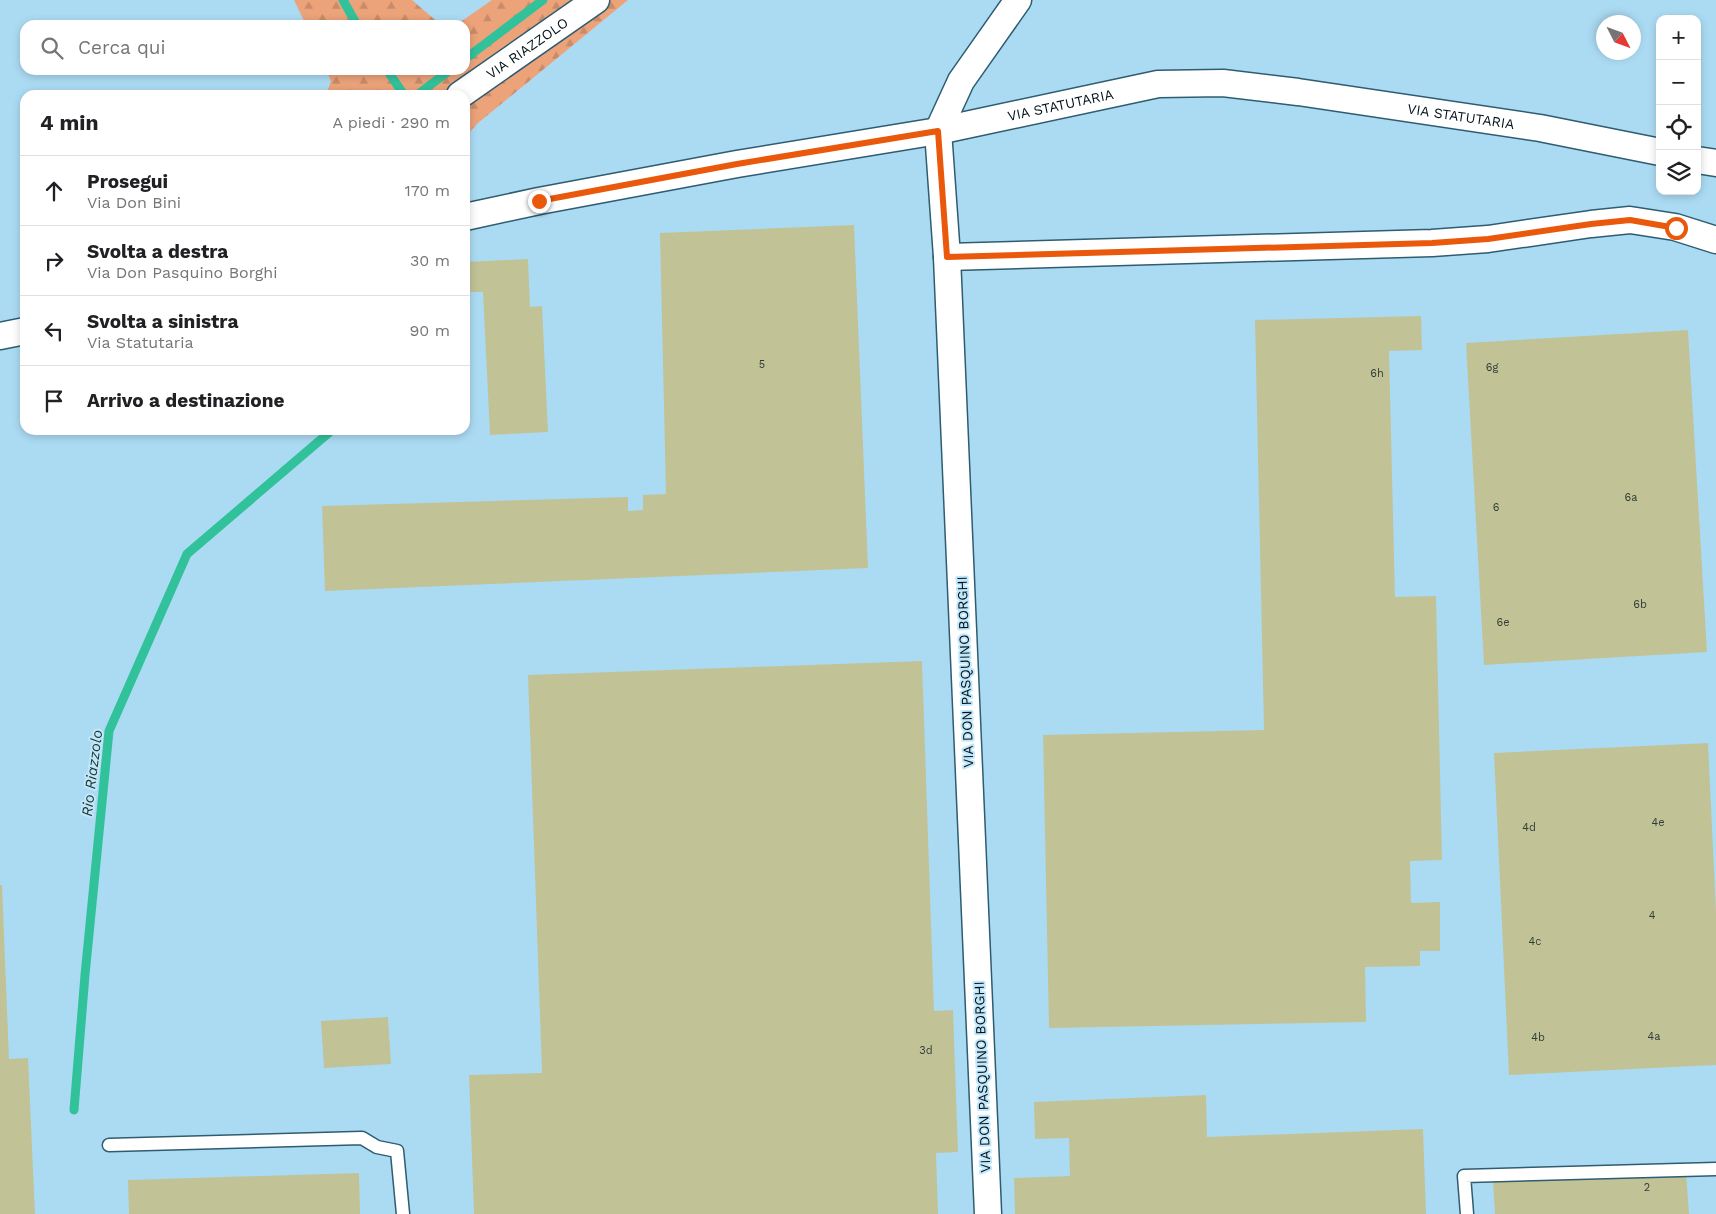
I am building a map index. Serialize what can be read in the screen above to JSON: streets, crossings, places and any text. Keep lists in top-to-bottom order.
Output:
{
  "streets": {
    "street": ["VIA RIAZZOLO", "VIA STATUTARIA", "VIA DON PASQUINO BORGHI"]
  },
  "crossings": [
    ["VIA STATUTARIA", "VIA DON PASQUINO BORGHI"]
  ],
  "water": ["Rio Riazzolo"],
  "house_numbers": [
    "5",
    "6g",
    "6h",
    "6a",
    "6",
    "6b",
    "6e",
    "4e",
    "4d",
    "4",
    "4c",
    "4a",
    "4b",
    "3d",
    "2"
  ],
  "north": "bottom right",
  "page": {
    "map_buttons": ["+", "−"],
    "search": "Cerca qui",
    "heading": ["4 min", "A piedi · 290 m"],
    "list": [
      ["Prosegui", "Via Don Bini", "170 m"],
      ["Svolta a destra", "Via Don Pasquino Borghi", "30 m"],
      ["Svolta a sinistra", "Via Statutaria", "90 m"],
      "Arrivo a destinazione"
    ]
  }
}
